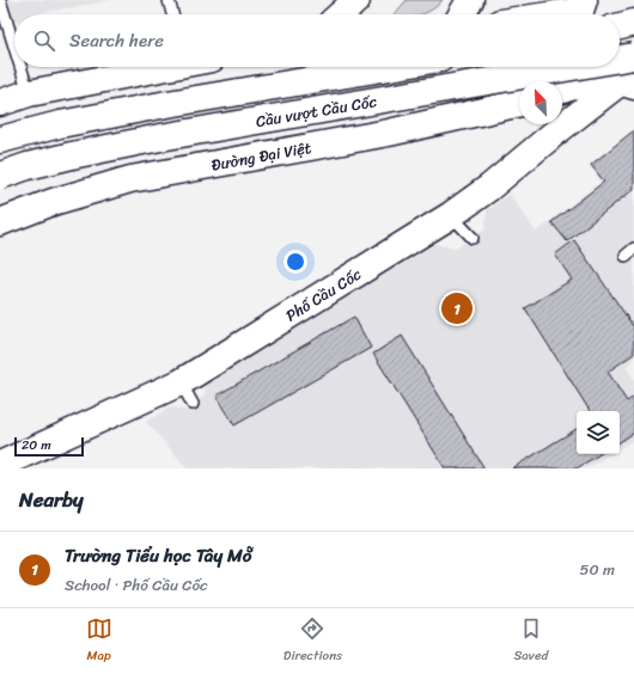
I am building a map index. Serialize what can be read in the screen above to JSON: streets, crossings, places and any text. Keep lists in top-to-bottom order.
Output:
{
  "streets": {
    "street": ["Cầu vượt Cầu Cốc", "Đường Đại Việt", "Phố Cầu Cốc"]
  },
  "scale_bar": "20 m",
  "north": "top left",
  "page": {
    "search": "Search here",
    "pins": "1",
    "scale": "20 m",
    "heading": "Nearby",
    "list": [
      {
        "mark": "1",
        "name": "Trường Tiểu học Tây Mỗ",
        "note": "School · Phố Cầu Cốc",
        "value": "50 m"
      }
    ],
    "nav": ["Map", "Directions", "Saved"]
  }
}
